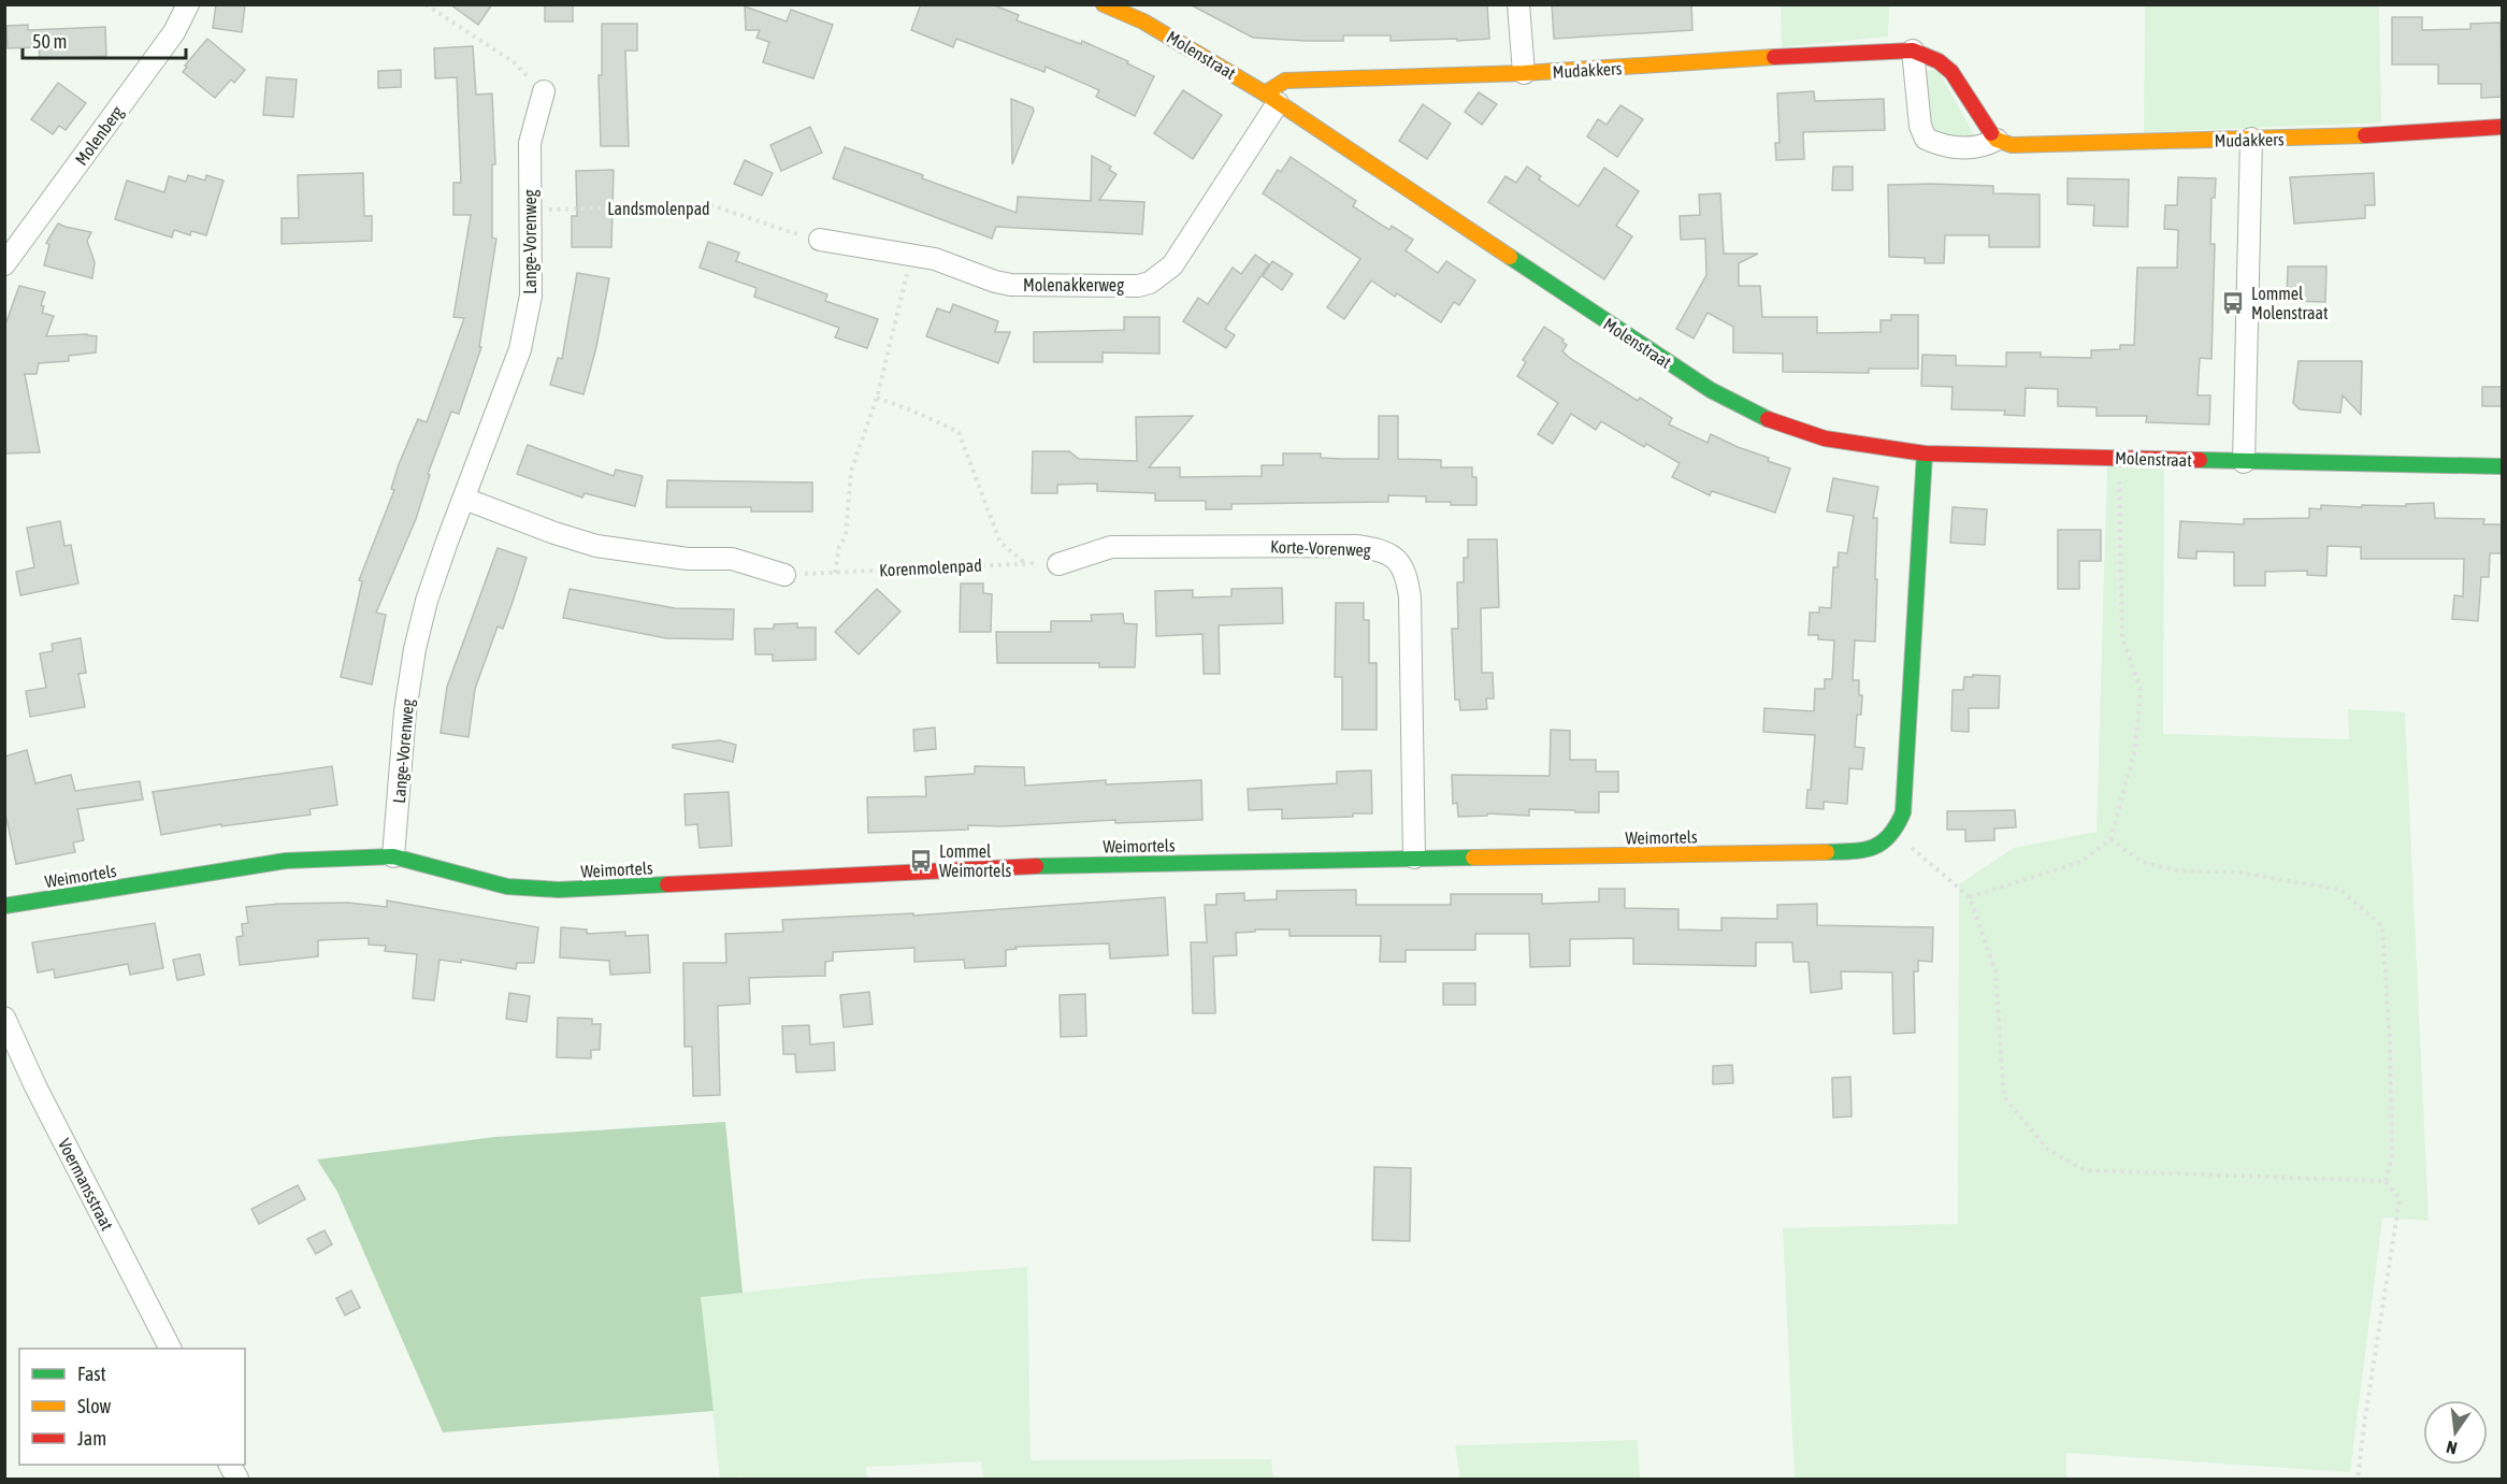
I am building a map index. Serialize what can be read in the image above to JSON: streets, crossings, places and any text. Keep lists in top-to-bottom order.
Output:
{
  "streets": {
    "street": [
      "Molenstraat",
      "Mudakkers",
      "Molenberg",
      "Lange-Vorenweg",
      "Molenakkerweg",
      "Korte-Vorenweg",
      "Weimortels",
      "Voermansstraat"
    ],
    "path": ["Landsmolenpad", "Korenmolenpad"]
  },
  "crossings": [
    ["Molenstraat", "Mudakkers"],
    ["Molenstraat", "Molenakkerweg"],
    ["Mudakkers", "Molenakkerweg"],
    ["Landsmolenpad", "Lange-Vorenweg"],
    ["Landsmolenpad", "Molenakkerweg"],
    ["Lange-Vorenweg", "Weimortels"],
    ["Korte-Vorenweg", "Korenmolenpad"],
    ["Korte-Vorenweg", "Weimortels"]
  ],
  "places": {
    "bus stop": ["Lommel Molenstraat", "Lommel Weimortels"]
  },
  "legend": ["Fast", "Slow", "Jam"],
  "scale_bar": "50 m",
  "north": "bottom"
}
